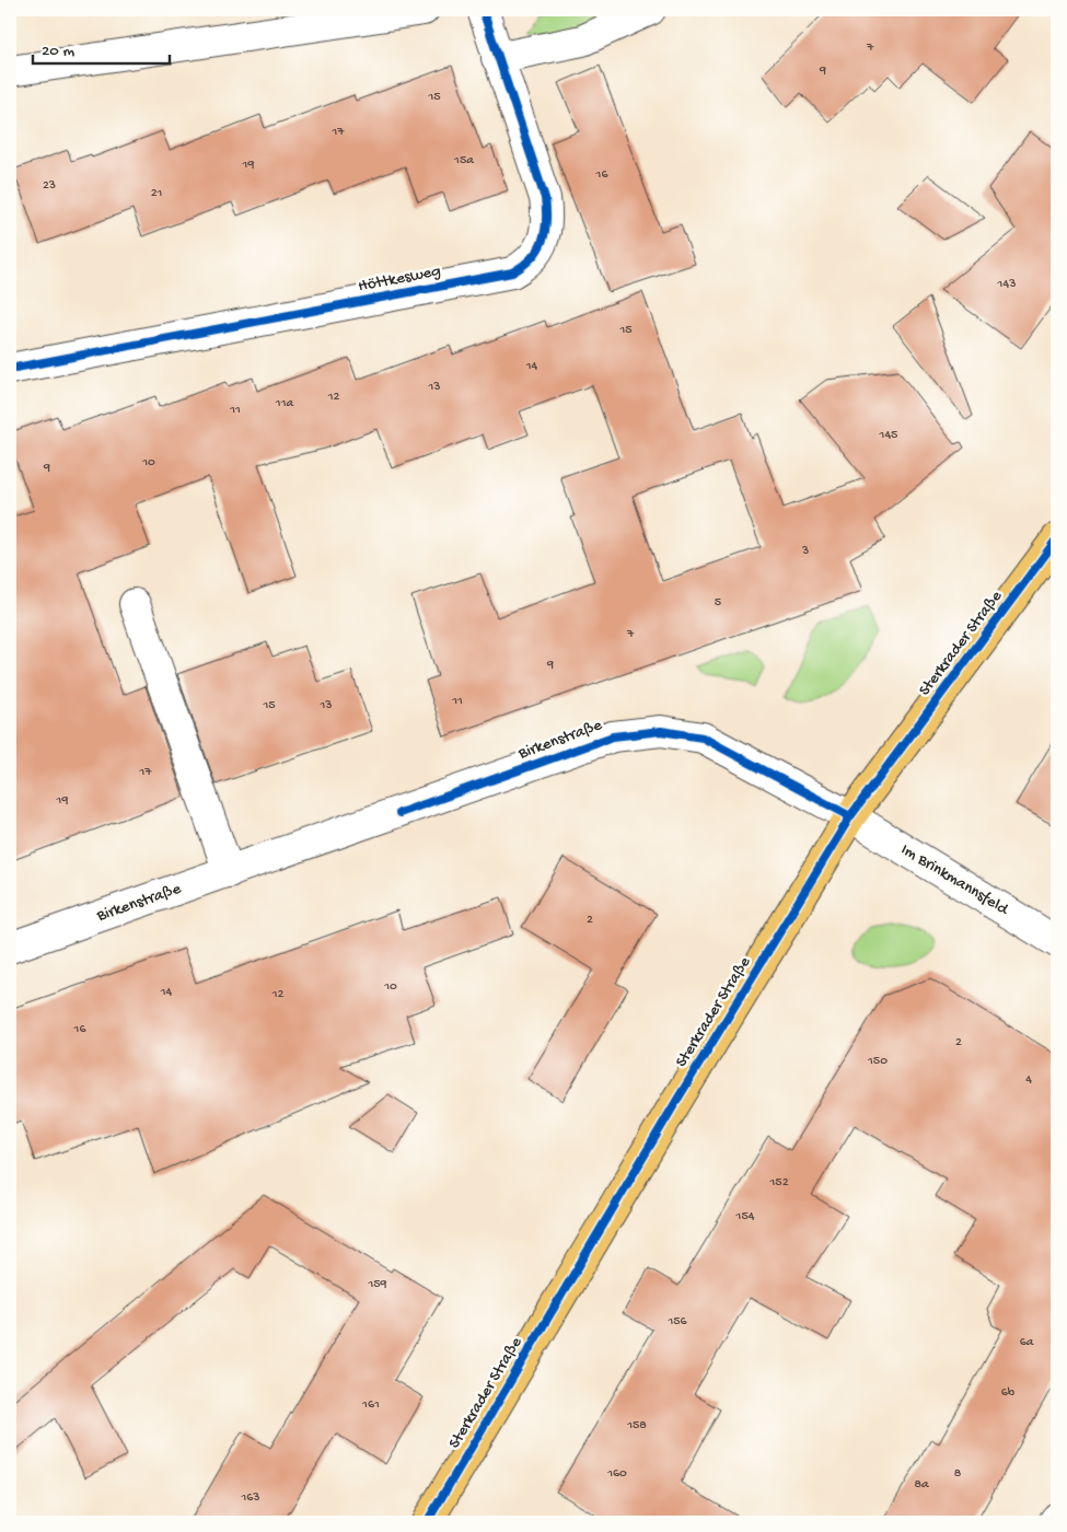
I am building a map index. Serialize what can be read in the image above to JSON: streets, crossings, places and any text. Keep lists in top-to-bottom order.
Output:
{
  "streets": {
    "main road": ["Sterkrader Straße"],
    "street": ["Höttkesweg", "Birkenstraße", "Im Brinkmannsfeld"]
  },
  "crossings": [
    ["Sterkrader Straße", "Birkenstraße"],
    ["Sterkrader Straße", "Im Brinkmannsfeld"],
    ["Birkenstraße", "Im Brinkmannsfeld"]
  ],
  "house_numbers": [
    "7",
    "9",
    "15",
    "17",
    "15a",
    "19",
    "16",
    "23",
    "21",
    "143",
    "15",
    "14",
    "13",
    "12",
    "11a",
    "11",
    "145",
    "10",
    "9",
    "3",
    "5",
    "7",
    "9",
    "11",
    "15",
    "13",
    "17",
    "19",
    "2",
    "10",
    "14",
    "12",
    "16",
    "2",
    "150",
    "4",
    "152",
    "154",
    "159",
    "156",
    "6a",
    "6b",
    "161",
    "158",
    "160",
    "8",
    "8a",
    "163"
  ],
  "scale_bar": "20 m"
}
